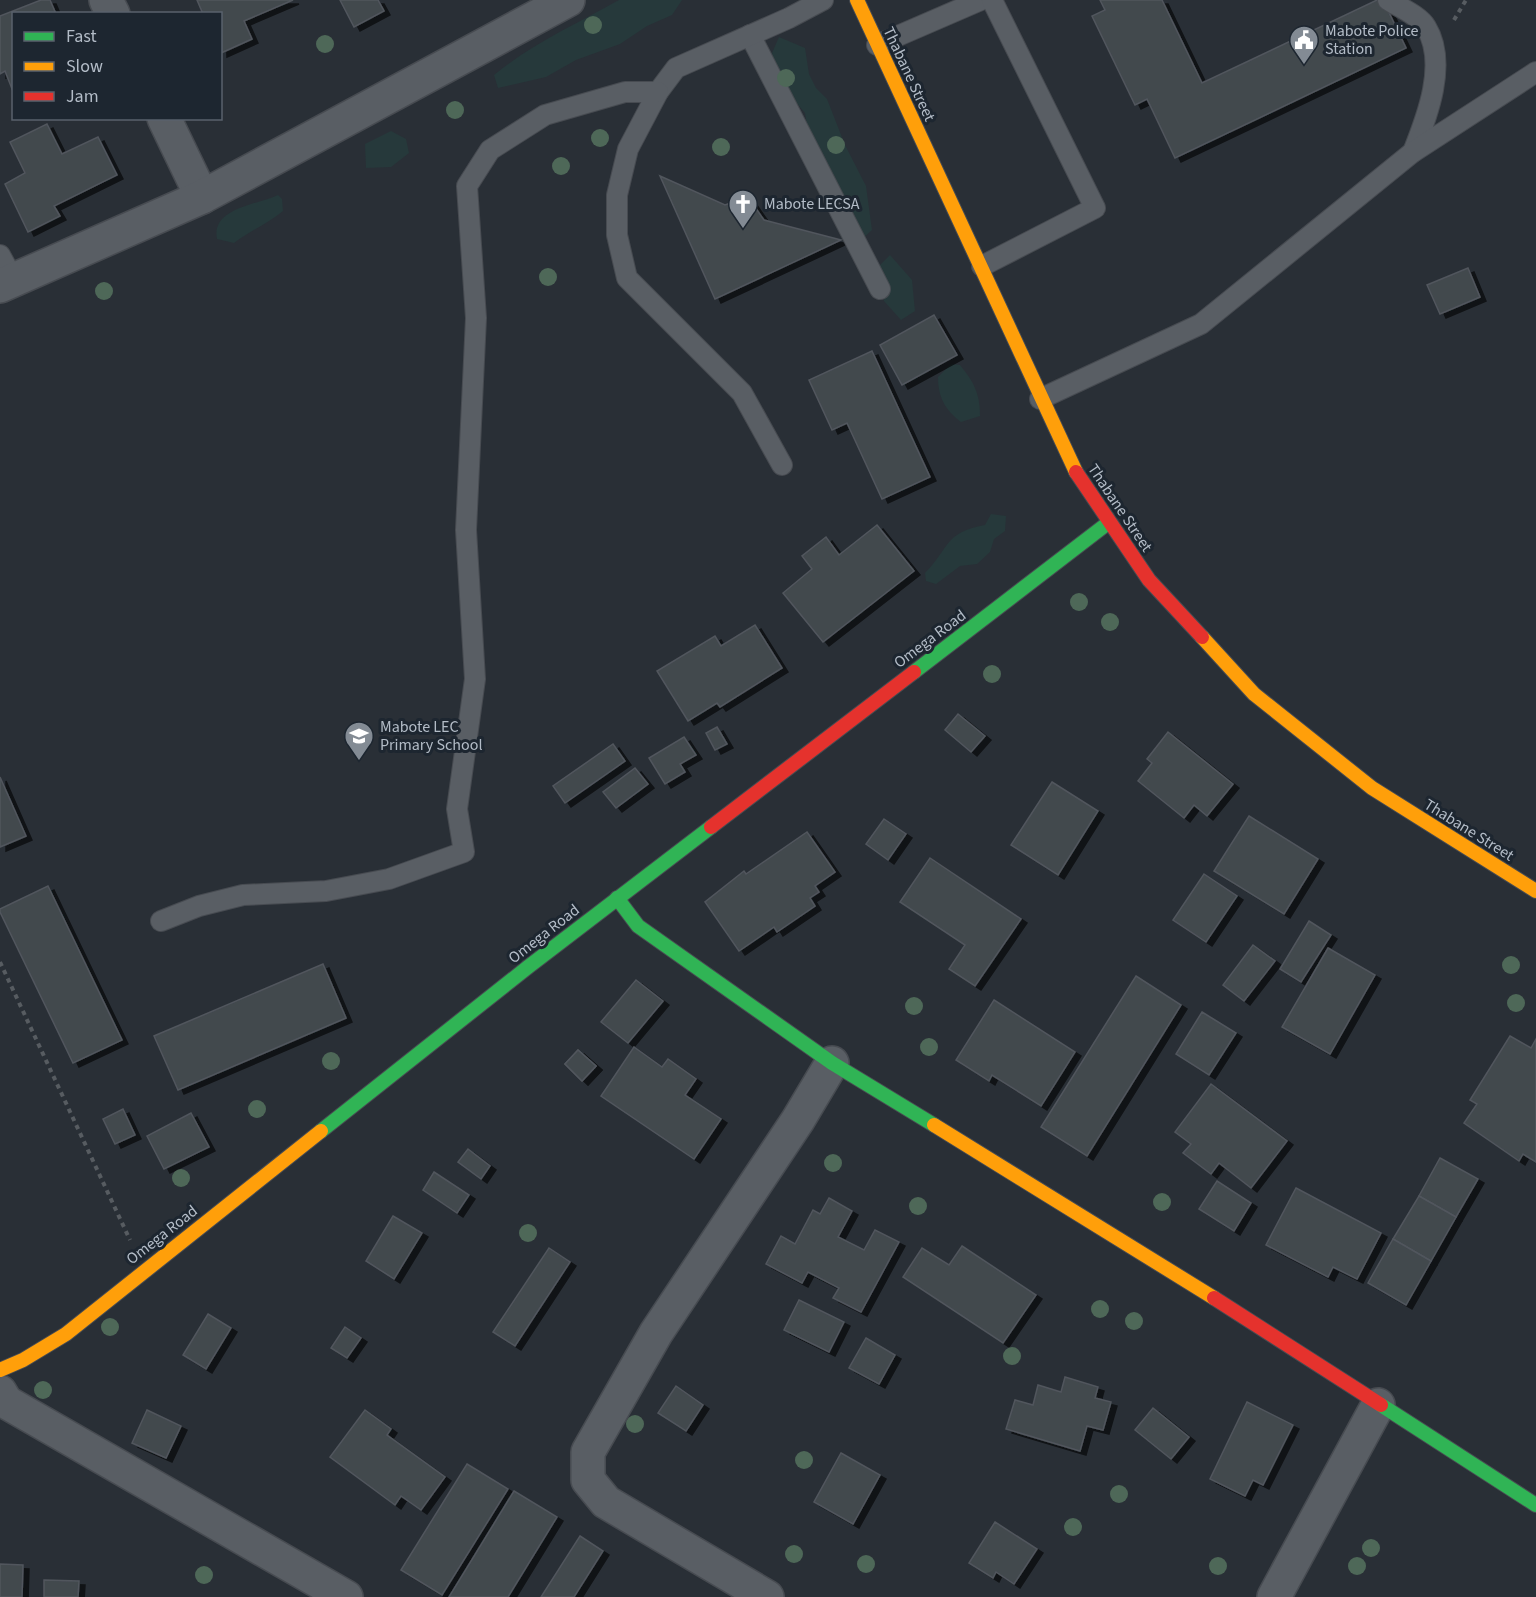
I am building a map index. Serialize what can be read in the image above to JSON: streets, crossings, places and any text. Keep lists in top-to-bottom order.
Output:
{
  "streets": {
    "street": ["Thabane Street", "Omega Road"]
  },
  "crossings": [
    ["Thabane Street", "Omega Road"]
  ],
  "places": {
    "public building": ["Mabote Police Station"],
    "church": ["Mabote LECSA"],
    "school or university": ["Mabote LEC Primary School"]
  },
  "legend": ["Fast", "Slow", "Jam"]
}
